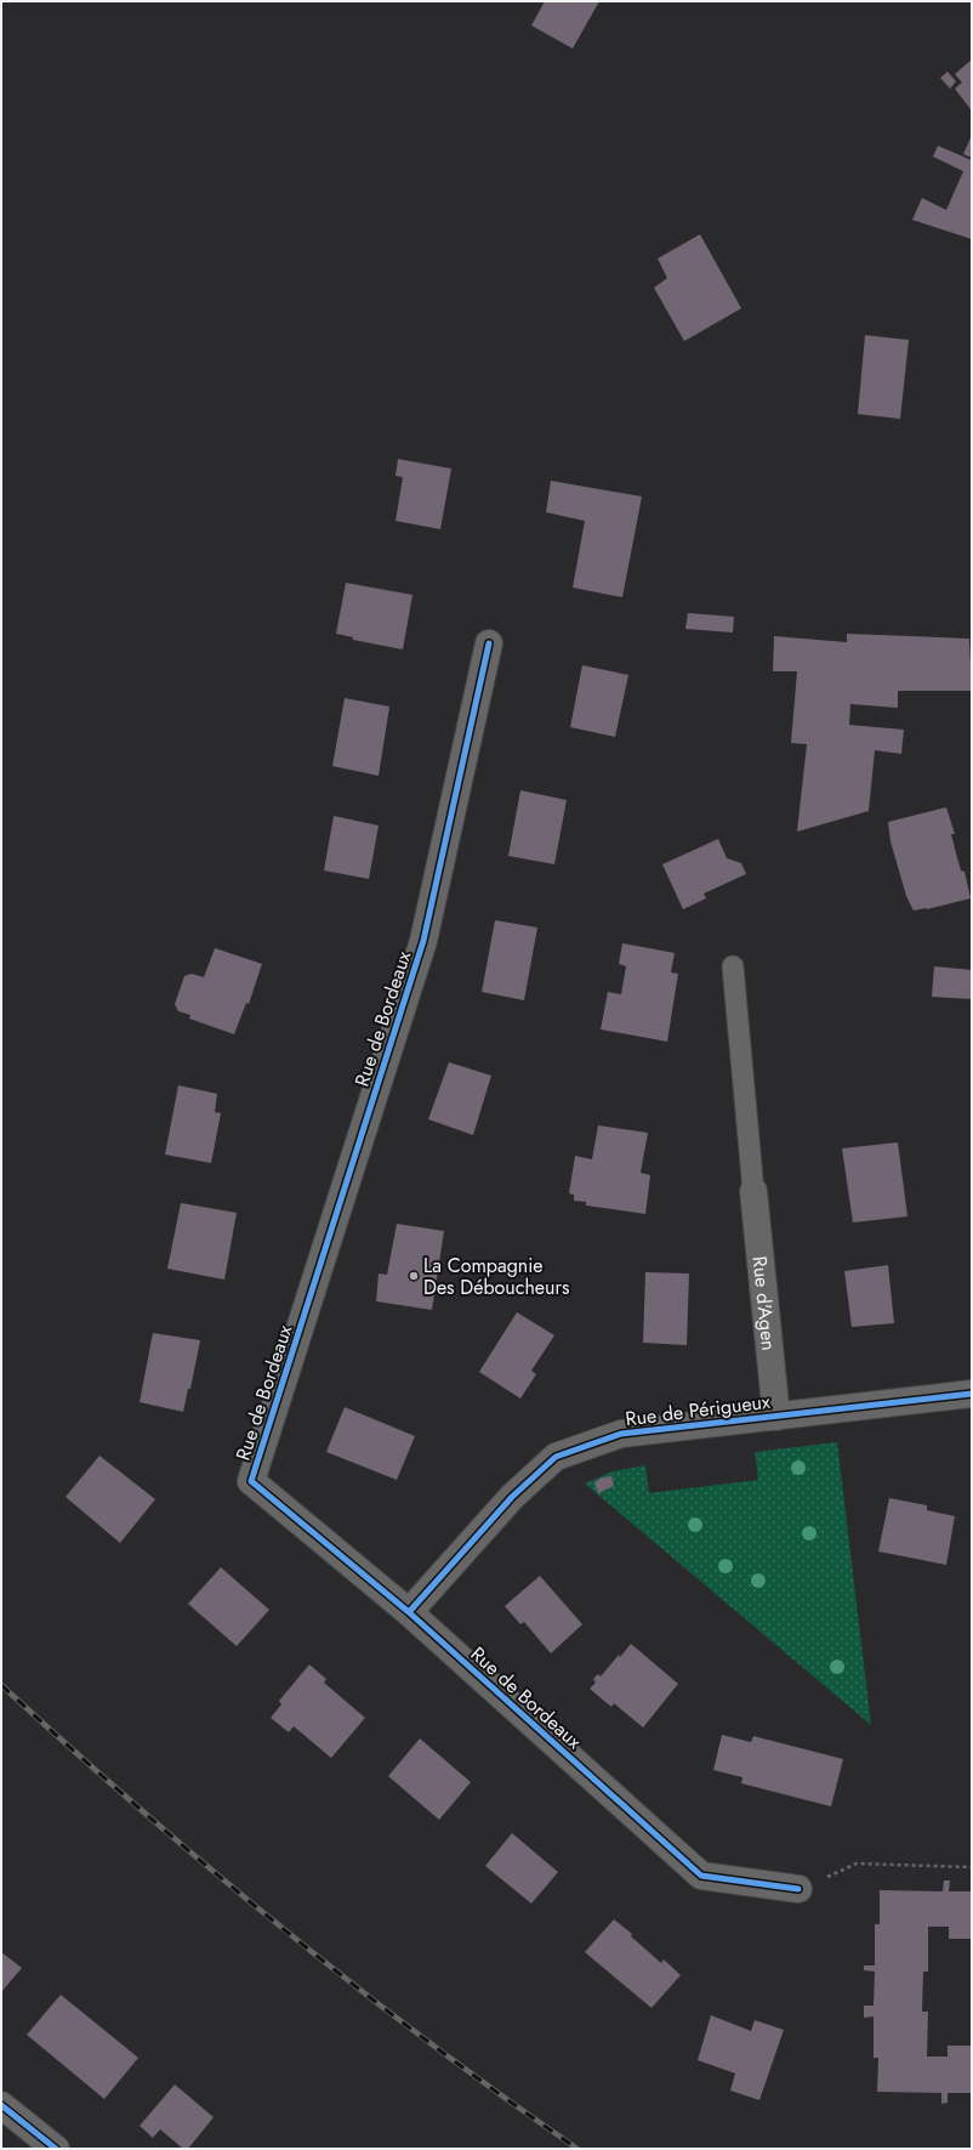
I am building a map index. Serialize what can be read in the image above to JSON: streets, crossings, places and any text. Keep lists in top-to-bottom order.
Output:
{
  "streets": {
    "street": ["Rue de Bordeaux", "Rue d'Agen", "Rue de Périgueux"]
  },
  "crossings": [
    ["Rue de Bordeaux", "Rue de Périgueux"],
    ["Rue d'Agen", "Rue de Périgueux"]
  ],
  "places": ["La Compagnie Des Déboucheurs"]
}
